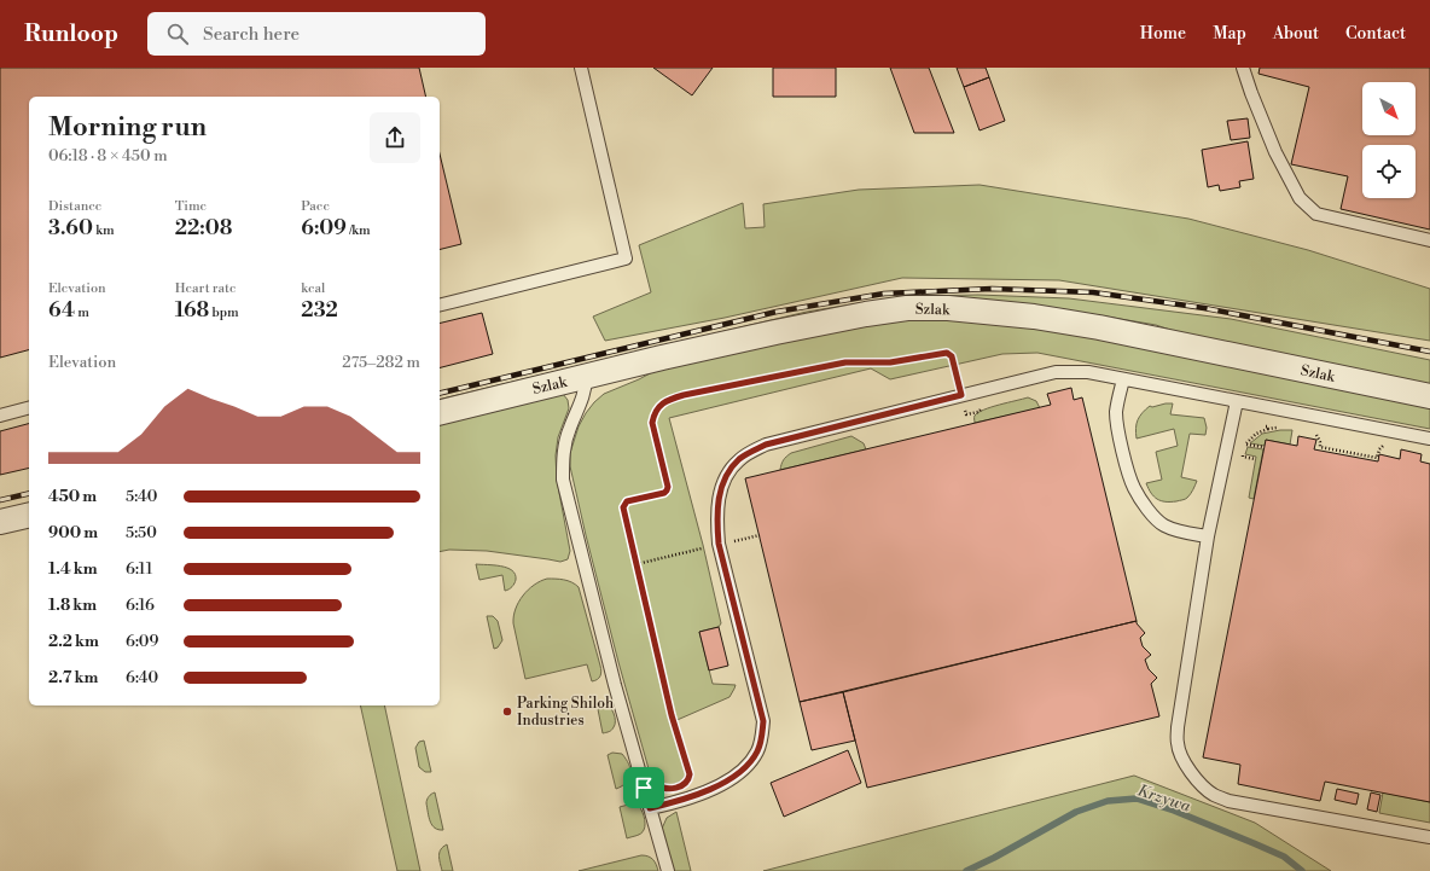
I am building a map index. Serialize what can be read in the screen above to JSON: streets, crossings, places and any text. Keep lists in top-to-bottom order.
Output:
{
  "streets": {
    "street": ["Szlak"]
  },
  "water": ["Krzywa"],
  "places": ["Parking Shiloh Industries"],
  "north": "bottom right",
  "page": {
    "header": "Runloop",
    "search": "Search here",
    "nav": [
      "Home",
      "Map",
      "About",
      "Contact"
    ],
    "heading": ["Morning run", "06:18 · 8 × 450 m"],
    "stats": [
      ["Distance", "3.60 km"],
      ["Time", "22:08"],
      ["Pace", "6:09 /km"],
      ["Elevation", "64 m"],
      ["Heart rate", "168 bpm"],
      ["kcal", "232"]
    ],
    "chart": ["Elevation", "275–282 m"],
    "list": [
      {
        "name": "450 m",
        "note": "5:40"
      },
      {
        "name": "900 m",
        "note": "5:50"
      },
      {
        "name": "1.4 km",
        "note": "6:11"
      },
      {
        "name": "1.8 km",
        "note": "6:16"
      },
      {
        "name": "2.2 km",
        "note": "6:09"
      },
      {
        "name": "2.7 km",
        "note": "6:40"
      }
    ]
  }
}
